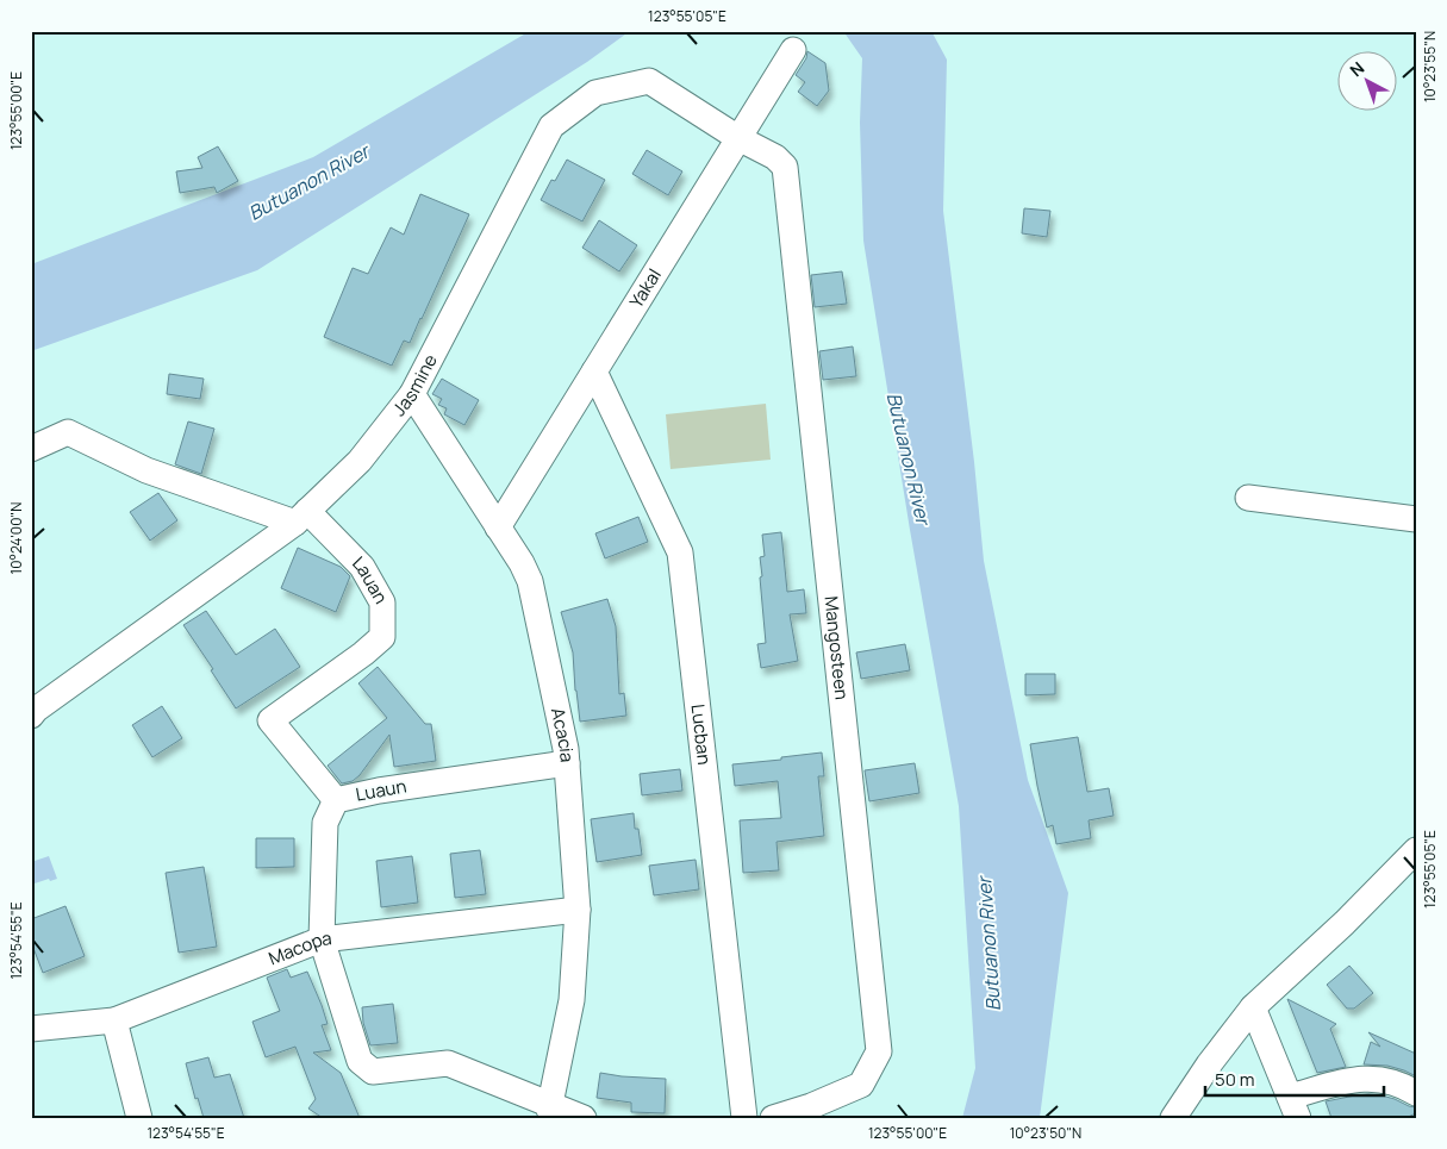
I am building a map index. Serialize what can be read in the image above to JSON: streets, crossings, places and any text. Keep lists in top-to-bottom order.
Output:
{
  "streets": {
    "street": [
      "Yakal",
      "Jasmine",
      "Lauan",
      "Mangosteen",
      "Acacia",
      "Lucban",
      "Luaun",
      "Macopa"
    ]
  },
  "crossings": [
    ["Yakal", "Jasmine"],
    ["Yakal", "Mangosteen"],
    ["Yakal", "Acacia"],
    ["Yakal", "Lucban"],
    ["Jasmine", "Lauan"],
    ["Jasmine", "Mangosteen"],
    ["Jasmine", "Acacia"],
    ["Lauan", "Luaun"],
    ["Acacia", "Luaun"],
    ["Acacia", "Macopa"],
    ["Luaun", "Macopa"]
  ],
  "water": ["Butuanon River"],
  "scale_bar": "50 m",
  "north": "top left",
  "coordinates": [
    "123°55'05\"E",
    "10°23'55\"N",
    "123°55'00\"E",
    "10°24'00\"N",
    "123°54'55\"E",
    "10°23'50\"N"
  ]
}
